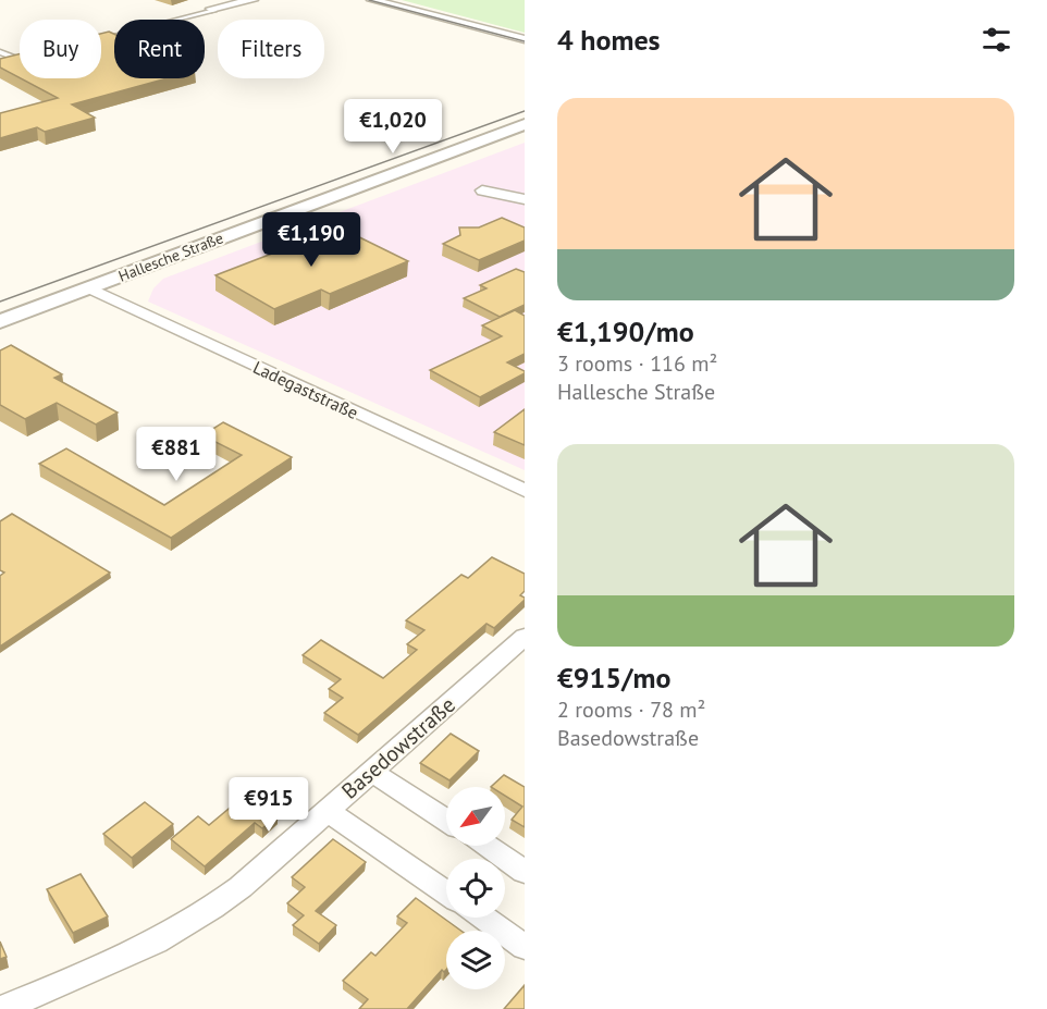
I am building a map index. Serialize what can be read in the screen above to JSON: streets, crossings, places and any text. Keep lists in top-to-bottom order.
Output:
{
  "streets": {
    "street": ["Hallesche Straße", "Ladegaststraße", "Basedowstraße"]
  },
  "crossings": [
    ["Hallesche Straße", "Ladegaststraße"]
  ],
  "north": "bottom left",
  "page": {
    "heading": "4 homes",
    "chip": ["Buy", "Rent", "Filters"],
    "list": [
      {
        "name": "€1,190/mo",
        "note": "3 rooms · 116 m² · Hallesche Straße"
      },
      {
        "name": "€915/mo",
        "note": "2 rooms · 78 m² · Basedowstraße"
      }
    ],
    "price": [
      "€1,020",
      "€1,190",
      "€881",
      "€915"
    ]
  }
}
